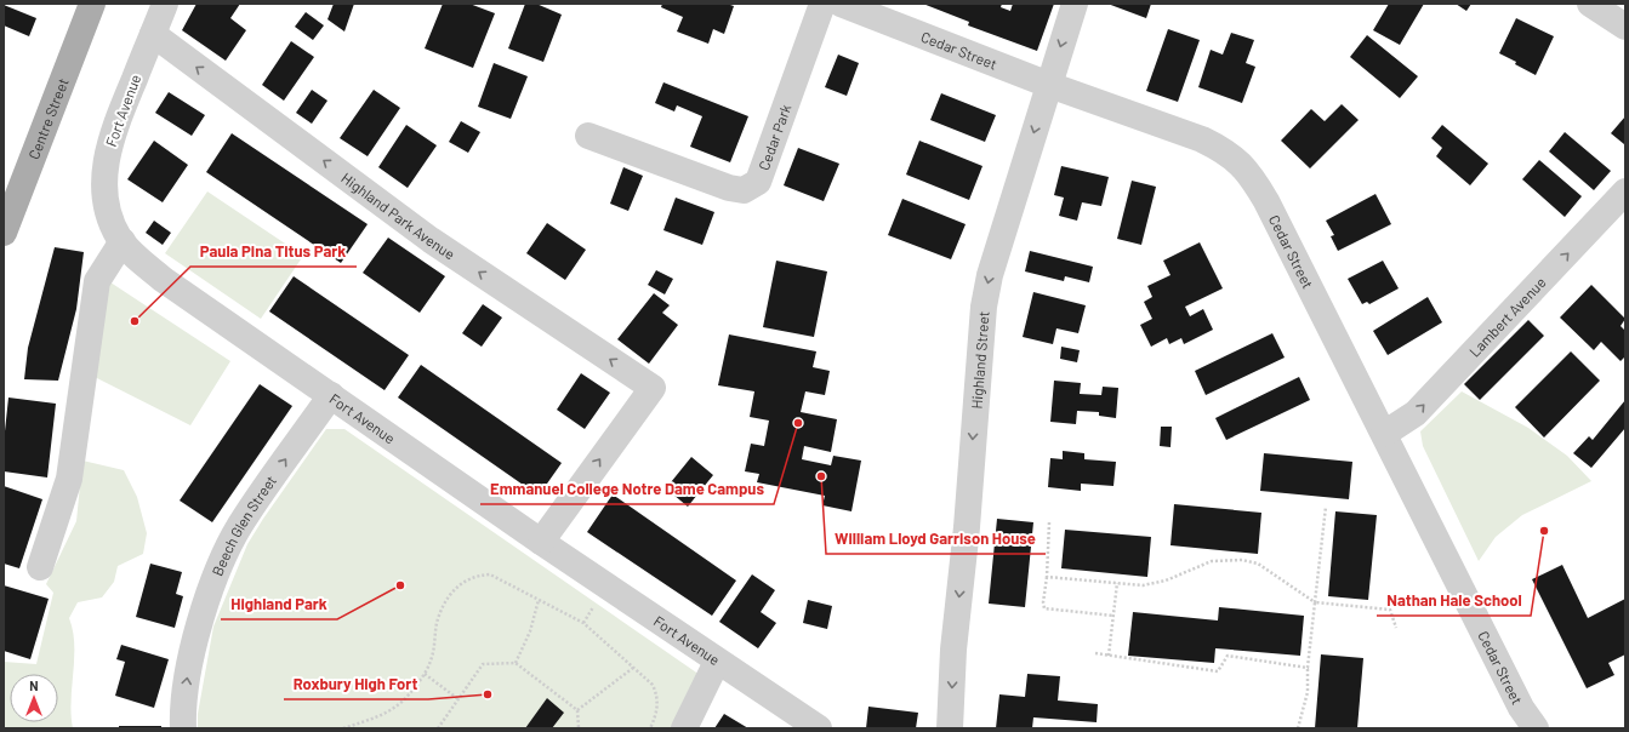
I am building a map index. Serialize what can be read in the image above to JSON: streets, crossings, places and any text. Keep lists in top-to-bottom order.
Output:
{
  "streets": {
    "main road": ["Centre Street"],
    "street": [
      "Cedar Street",
      "Fort Avenue",
      "Cedar Park",
      "Highland Park Avenue",
      "Lambert Avenue",
      "Highland Street",
      "Beech Glen Street"
    ]
  },
  "crossings": [
    ["Cedar Street", "Lambert Avenue"],
    ["Cedar Street", "Highland Street"],
    ["Fort Avenue", "Highland Park Avenue"],
    ["Fort Avenue", "Beech Glen Street"]
  ],
  "one_way": ["Lambert Avenue", "Highland Street"],
  "places": [
    "Paula Pina Titus Park",
    "Emmanuel College Notre Dame Campus",
    "William Lloyd Garrison House",
    "Nathan Hale School",
    "Highland Park",
    "Roxbury High Fort"
  ],
  "north": "top"
}
